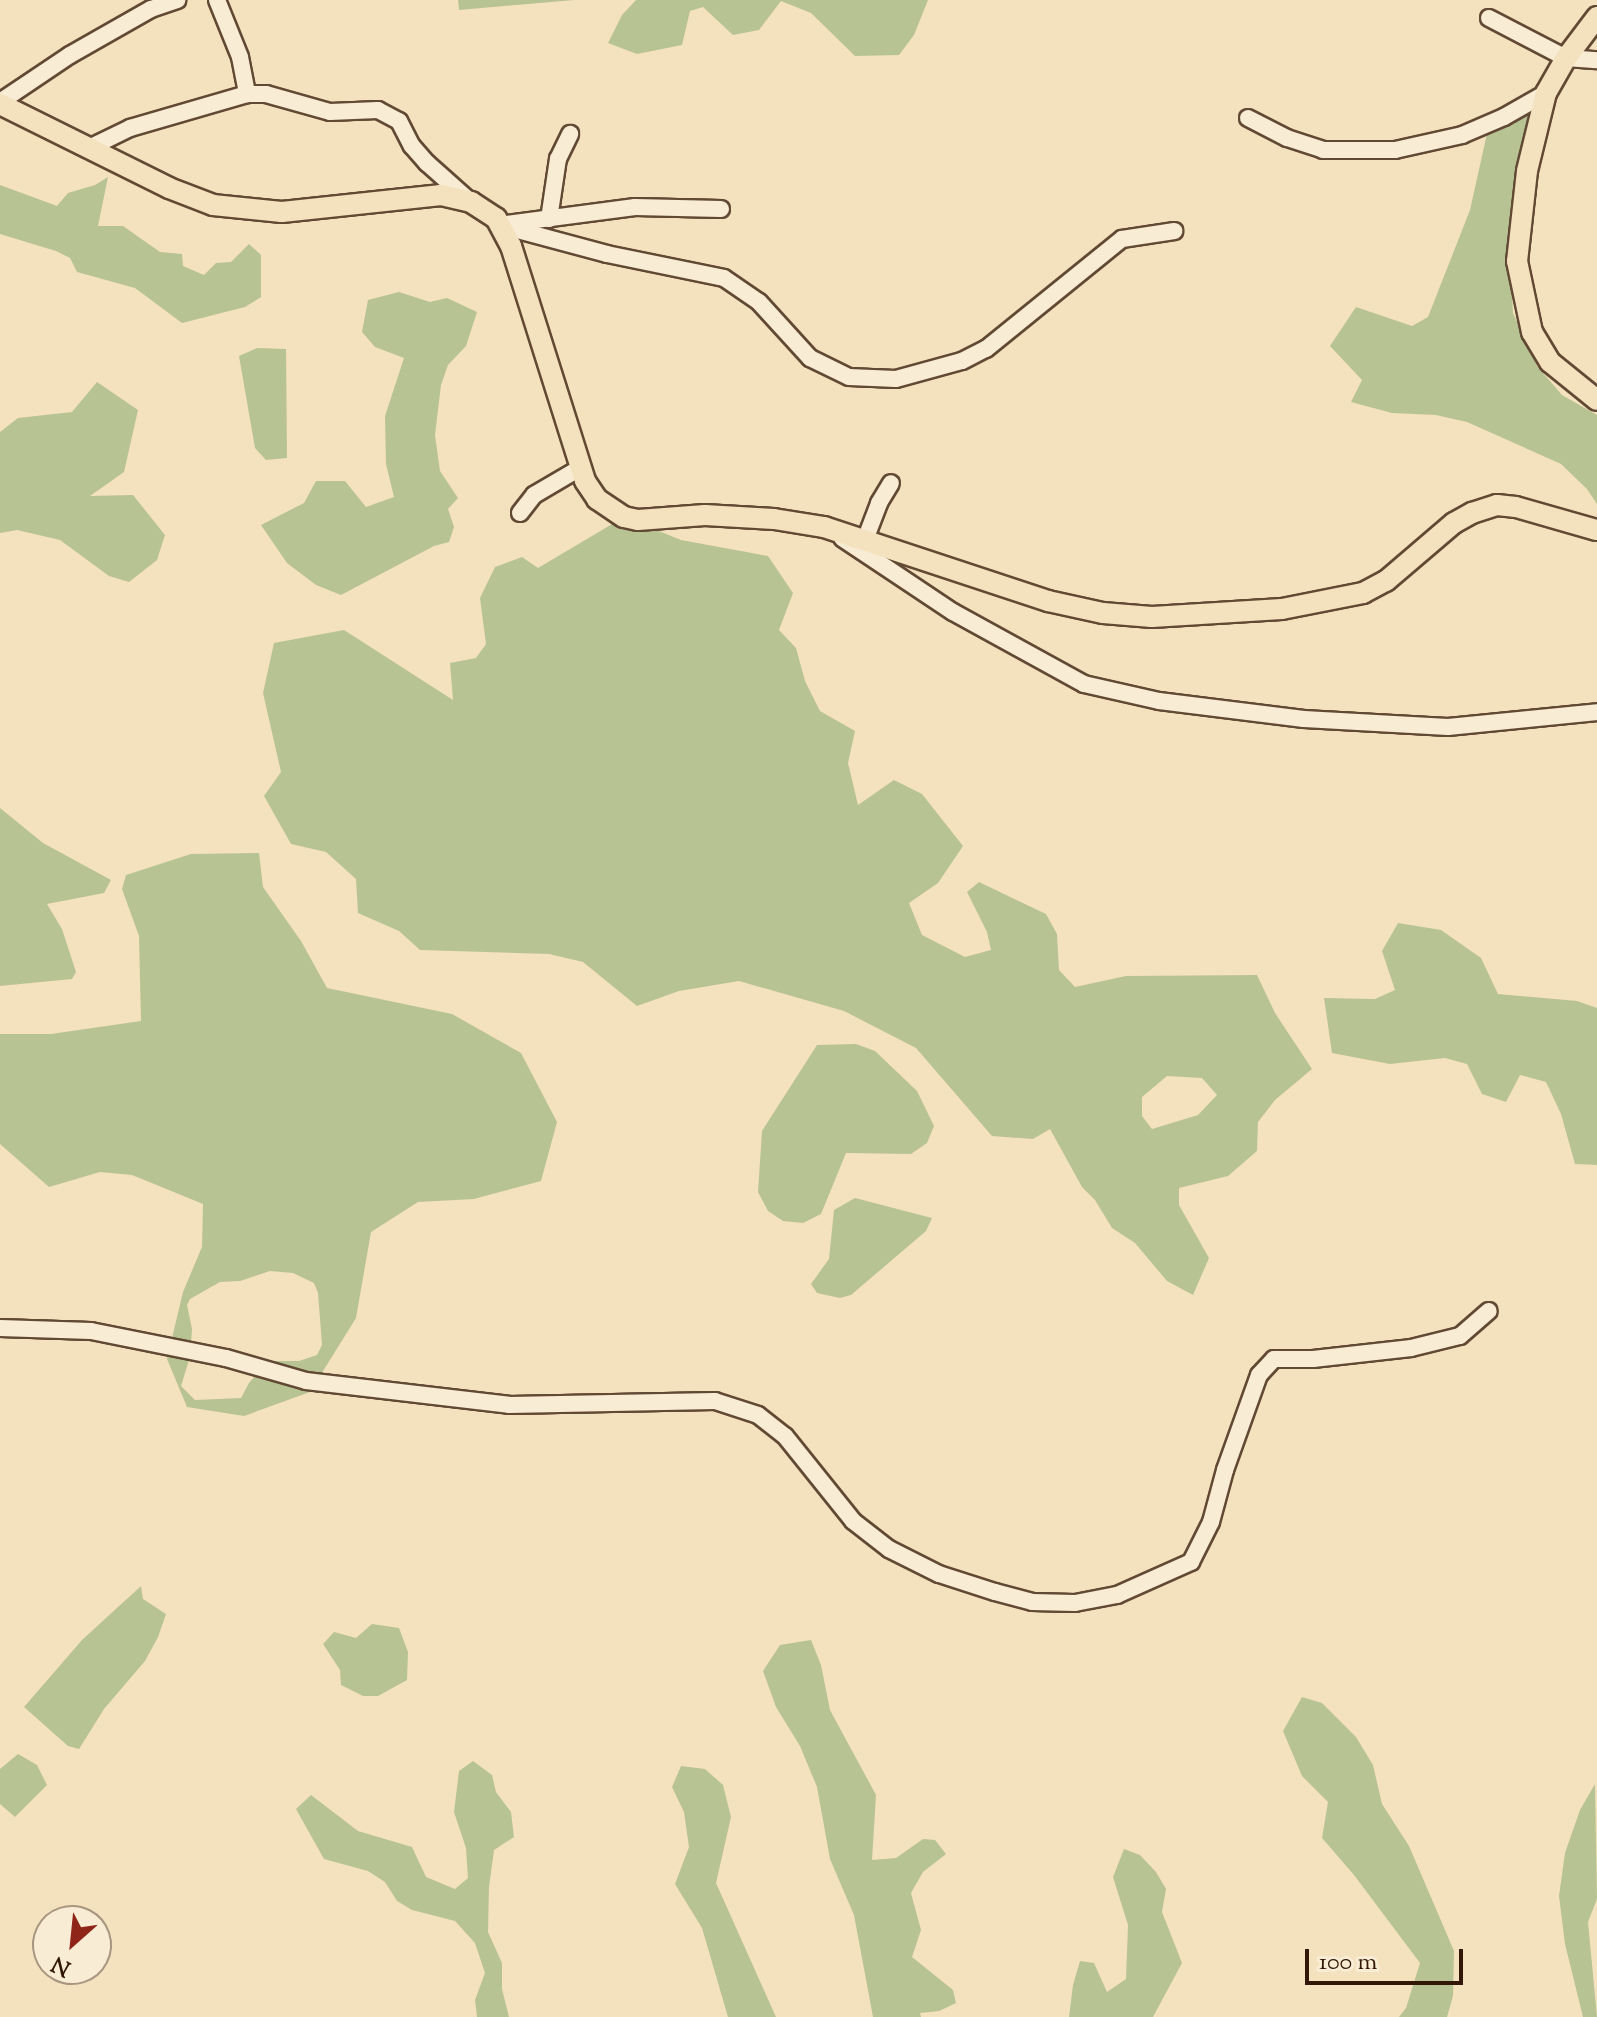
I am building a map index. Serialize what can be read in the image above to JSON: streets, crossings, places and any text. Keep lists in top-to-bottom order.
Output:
{
  "scale_bar": "100 m",
  "north": "bottom left"
}
